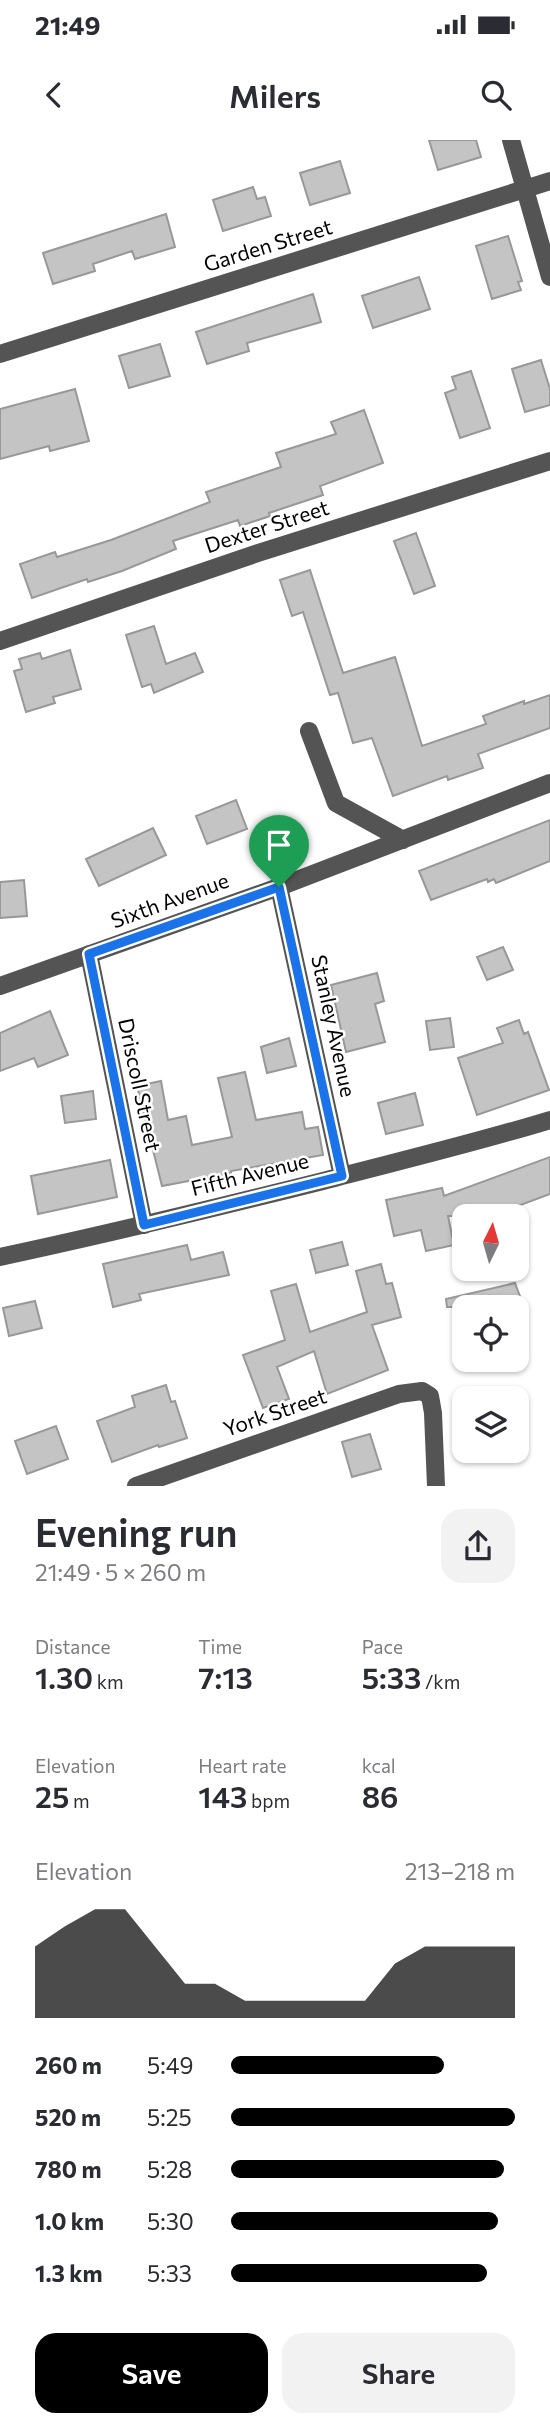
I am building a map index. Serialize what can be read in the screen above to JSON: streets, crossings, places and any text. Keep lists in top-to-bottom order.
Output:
{
  "streets": {
    "street": [
      "Garden Street",
      "Dexter Street",
      "Sixth Avenue",
      "Stanley Avenue",
      "Driscoll Street",
      "Fifth Avenue",
      "York Street"
    ]
  },
  "crossings": [
    ["Sixth Avenue", "Stanley Avenue"],
    ["Sixth Avenue", "Driscoll Street"],
    ["Stanley Avenue", "Fifth Avenue"],
    ["Driscoll Street", "Fifth Avenue"]
  ],
  "north": "top",
  "page": {
    "status": "21:49",
    "header": "Milers",
    "heading": ["Evening run", "21:49 · 5 × 260 m"],
    "stats": [
      ["Distance", "1.30 km"],
      ["Time", "7:13"],
      ["Pace", "5:33 /km"],
      ["Elevation", "25 m"],
      ["Heart rate", "143 bpm"],
      ["kcal", "86"]
    ],
    "chart": ["Elevation", "213–218 m"],
    "list": [
      {
        "name": "260 m",
        "note": "5:49"
      },
      {
        "name": "520 m",
        "note": "5:25"
      },
      {
        "name": "780 m",
        "note": "5:28"
      },
      {
        "name": "1.0 km",
        "note": "5:30"
      },
      {
        "name": "1.3 km",
        "note": "5:33"
      }
    ],
    "buttons": ["Save", "Share"]
  }
}
